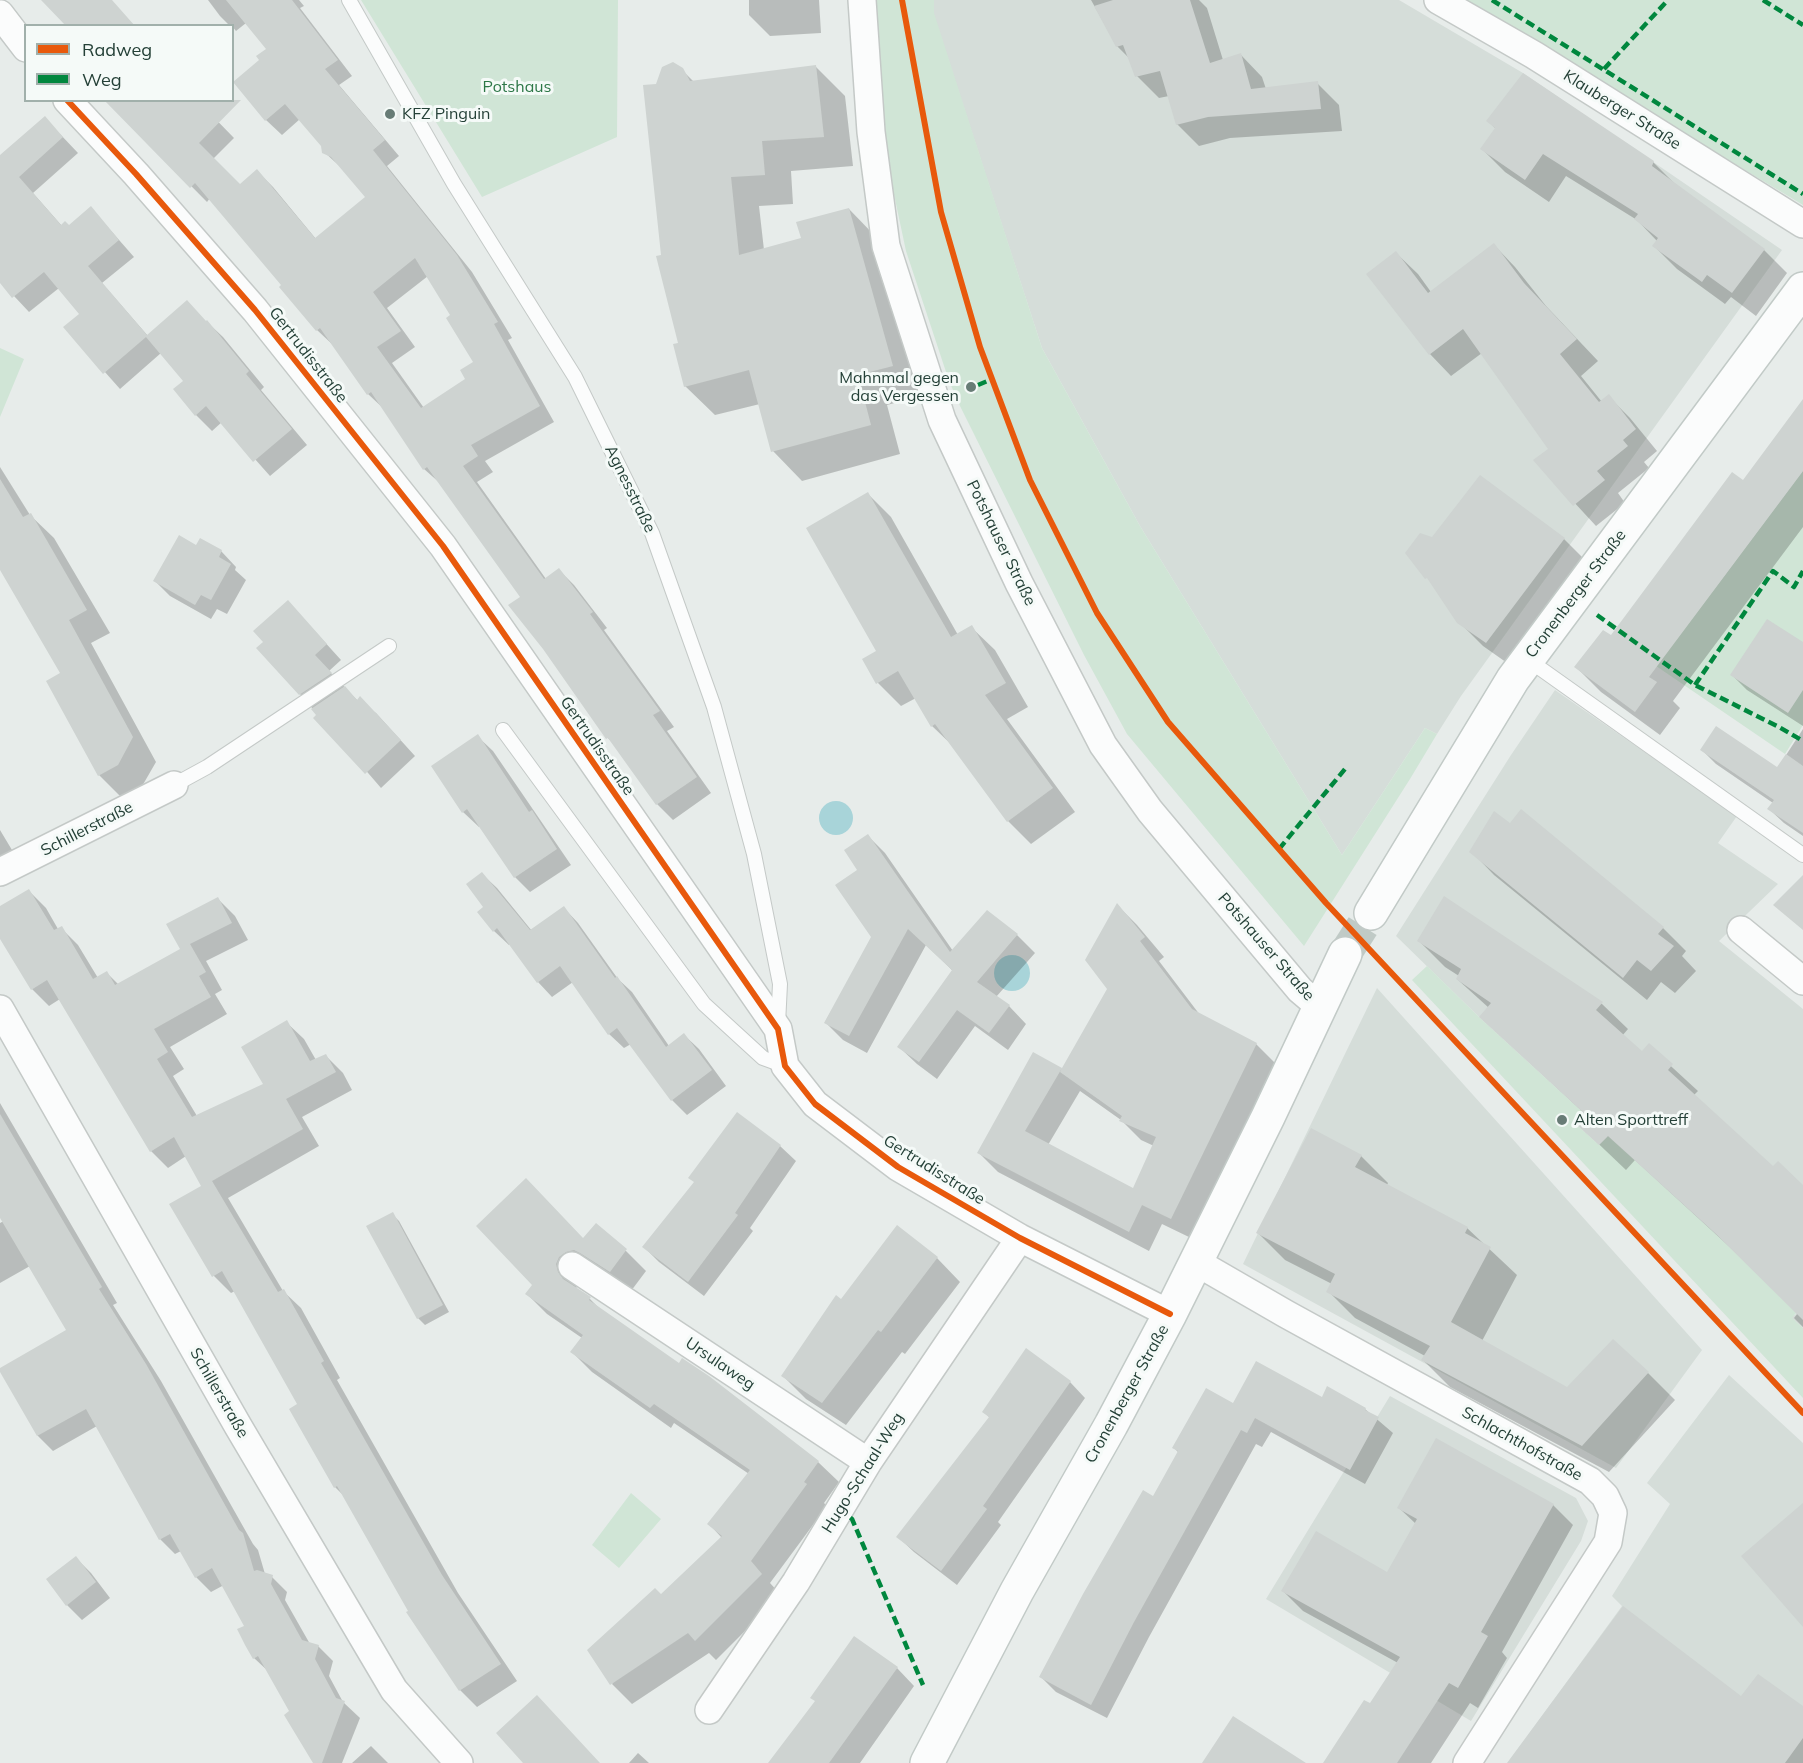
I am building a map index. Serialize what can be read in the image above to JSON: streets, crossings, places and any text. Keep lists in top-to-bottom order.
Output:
{
  "streets": {
    "main road": ["Cronenberger Straße"],
    "street": [
      "Klauberger Straße",
      "Gertrudisstraße",
      "Potshauser Straße",
      "Schillerstraße",
      "Ursulaweg",
      "Schlachthofstraße",
      "Hugo-Schaal-Weg"
    ],
    "lane": ["Agnesstraße"]
  },
  "crossings": [
    ["Gertrudisstraße", "Agnesstraße"],
    ["Gertrudisstraße", "Cronenberger Straße"],
    ["Gertrudisstraße", "Hugo-Schaal-Weg"],
    ["Potshauser Straße", "Cronenberger Straße"],
    ["Cronenberger Straße", "Schlachthofstraße"],
    ["Ursulaweg", "Hugo-Schaal-Weg"]
  ],
  "parks": ["Potshaus"],
  "places": ["KFZ Pinguin", "Mahnmal gegen das Vergessen", "Alten Sporttreff"],
  "legend": ["Radweg", "Weg"]
}
